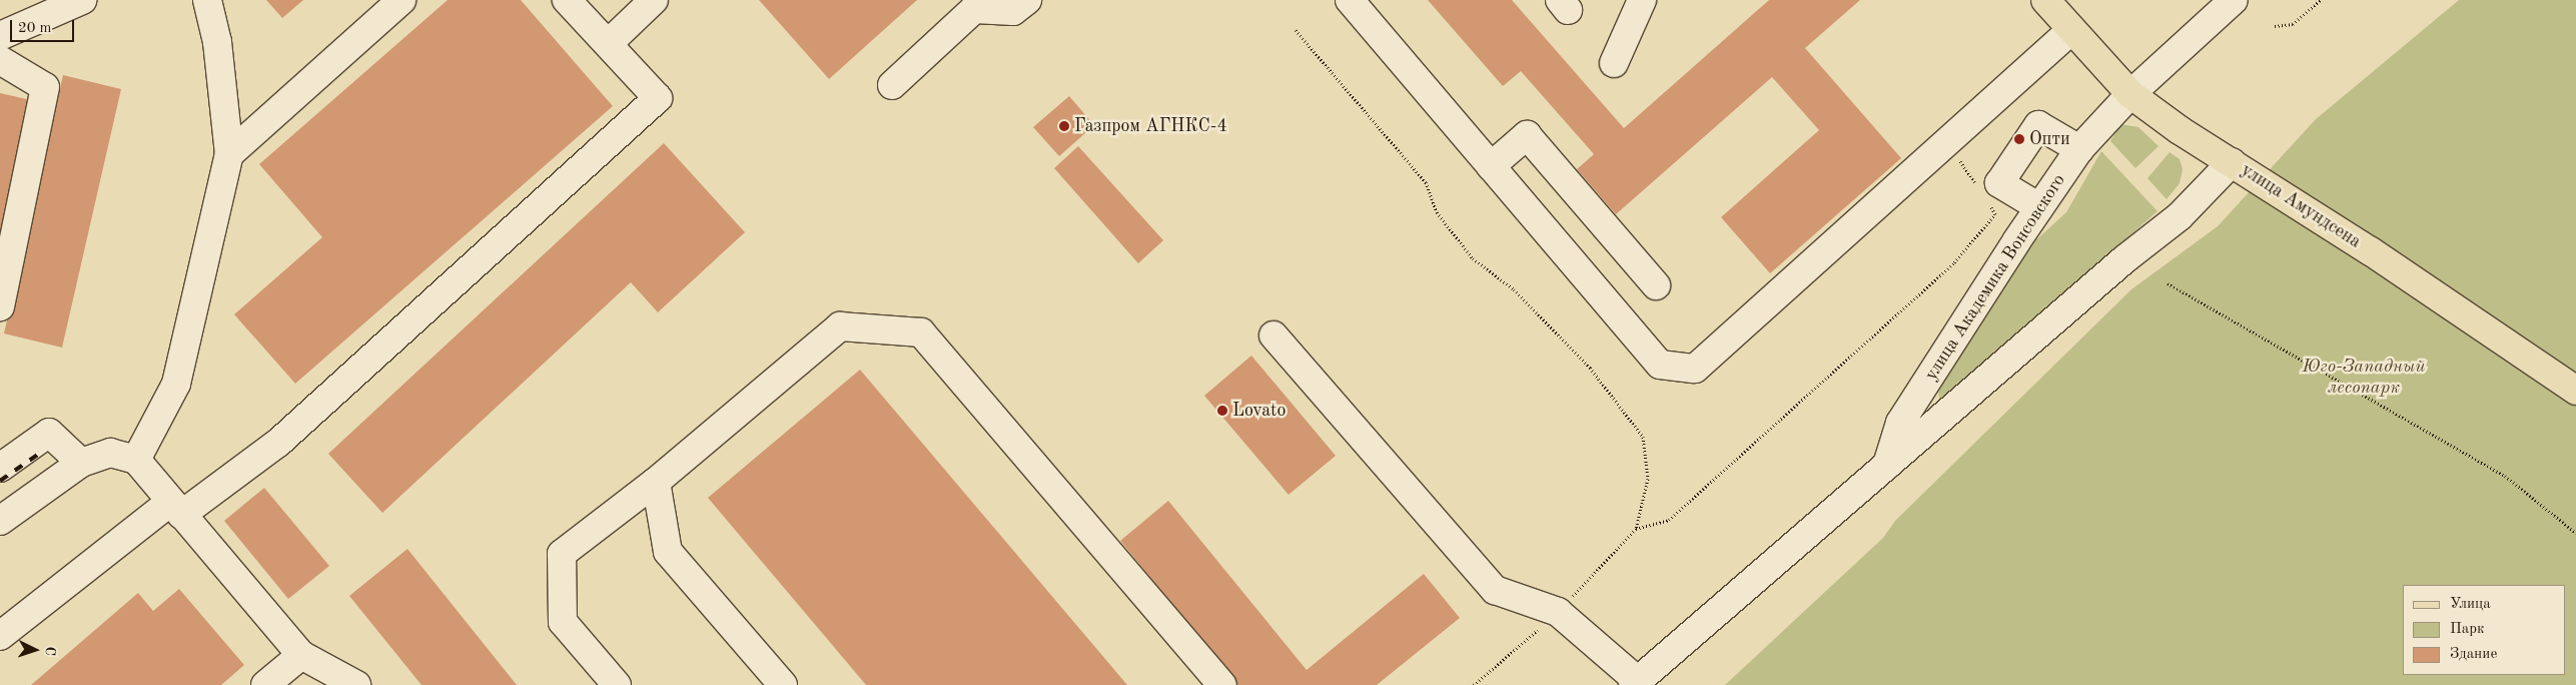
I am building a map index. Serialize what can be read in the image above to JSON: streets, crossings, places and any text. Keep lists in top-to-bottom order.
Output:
{
  "streets": {
    "main road": ["улица Амундсена"],
    "street": ["улица Академика Вонсовского"]
  },
  "crossings": [
    ["улица Амундсена", "улица Академика Вонсовского"]
  ],
  "parks": ["Юго-Западный лесопарк"],
  "places": ["Газпром АГНКС-4", "Опти", "Lovato"],
  "legend": ["Улица", "Парк", "Здание"],
  "scale_bar": "20 m",
  "north": "right"
}
